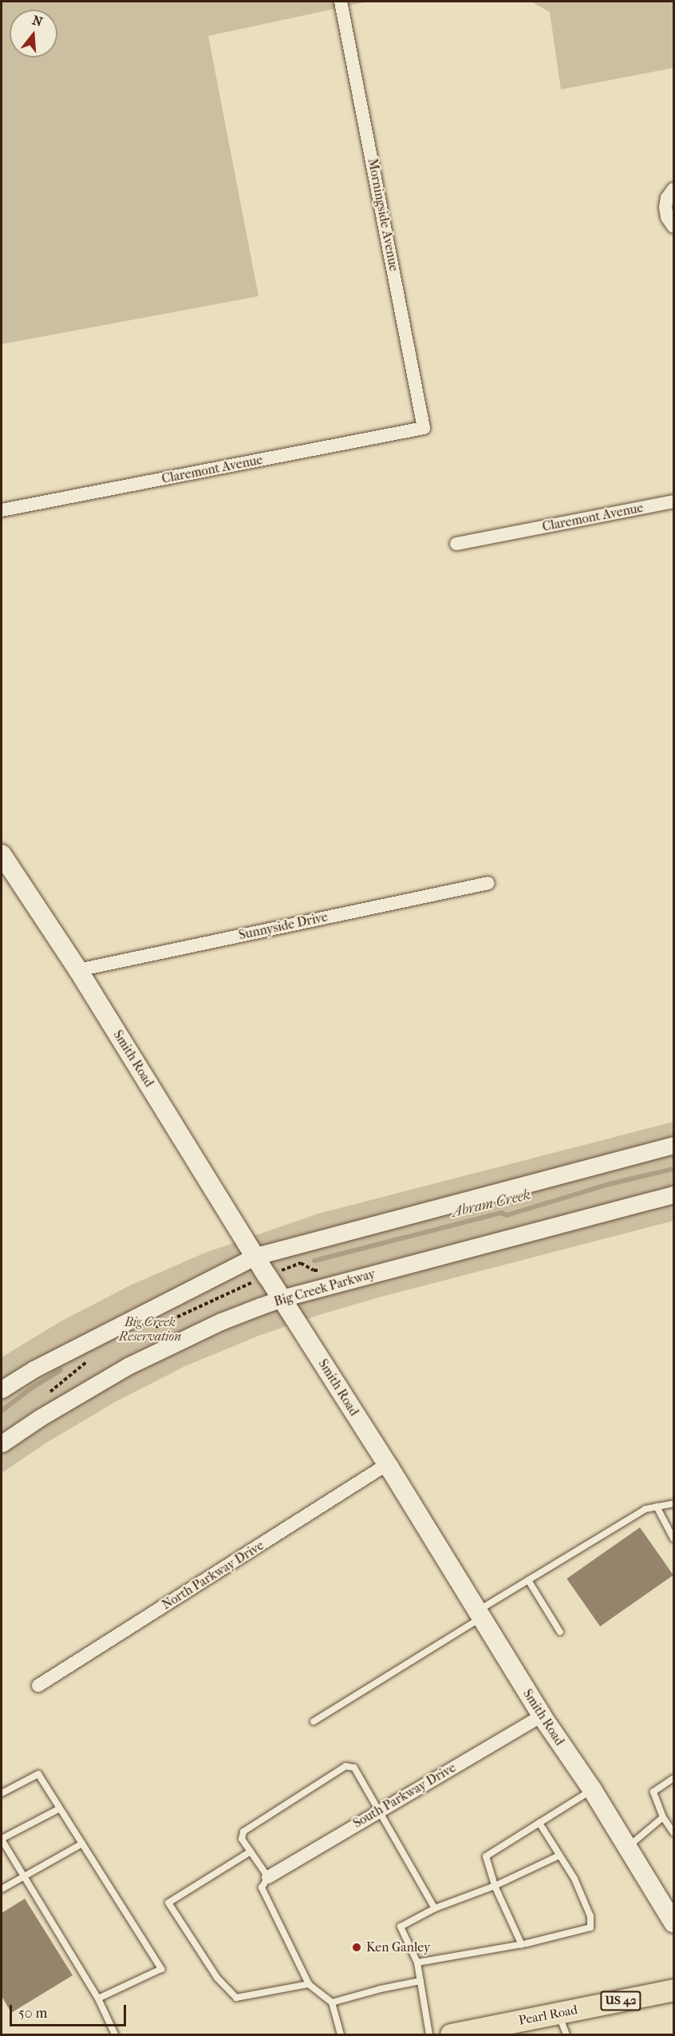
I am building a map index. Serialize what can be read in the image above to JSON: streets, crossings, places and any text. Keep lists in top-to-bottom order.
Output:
{
  "streets": {
    "main road": ["Smith Road", "US 42", "Pearl Road"],
    "street": [
      "Morningside Avenue",
      "Claremont Avenue",
      "Sunnyside Drive",
      "Big Creek Parkway",
      "North Parkway Drive",
      "South Parkway Drive"
    ]
  },
  "crossings": [
    ["Morningside Avenue", "Claremont Avenue"],
    ["Sunnyside Drive", "Smith Road"],
    ["Smith Road", "Big Creek Parkway"],
    ["Smith Road", "North Parkway Drive"],
    ["Smith Road", "South Parkway Drive"]
  ],
  "water": ["Abram Creek"],
  "parks": ["Big Creek Reservation"],
  "places": ["Ken Ganley"],
  "scale_bar": "50 m",
  "north": "top"
}
